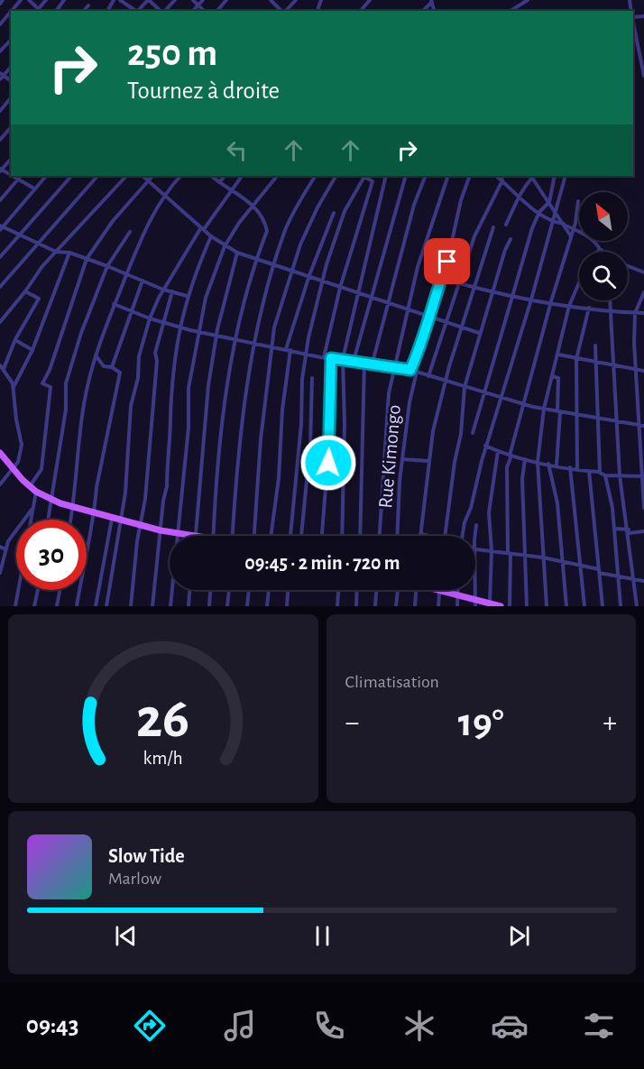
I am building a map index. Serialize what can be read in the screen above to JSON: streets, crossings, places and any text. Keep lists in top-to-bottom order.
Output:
{
  "streets": {
    "street": ["Rue Kimongo"]
  },
  "north": "top left",
  "page": {
    "turn": ["250 m", "Tournez à droite"],
    "limit": "30",
    "trip": "09:45 · 2 min · 720 m",
    "tile": "Climatisation",
    "heat": ["−", "19°", "+"],
    "song": ["Slow Tide", "Marlow"],
    "tabs": "09:43",
    "gauge": ["26", "km/h"]
  }
}
